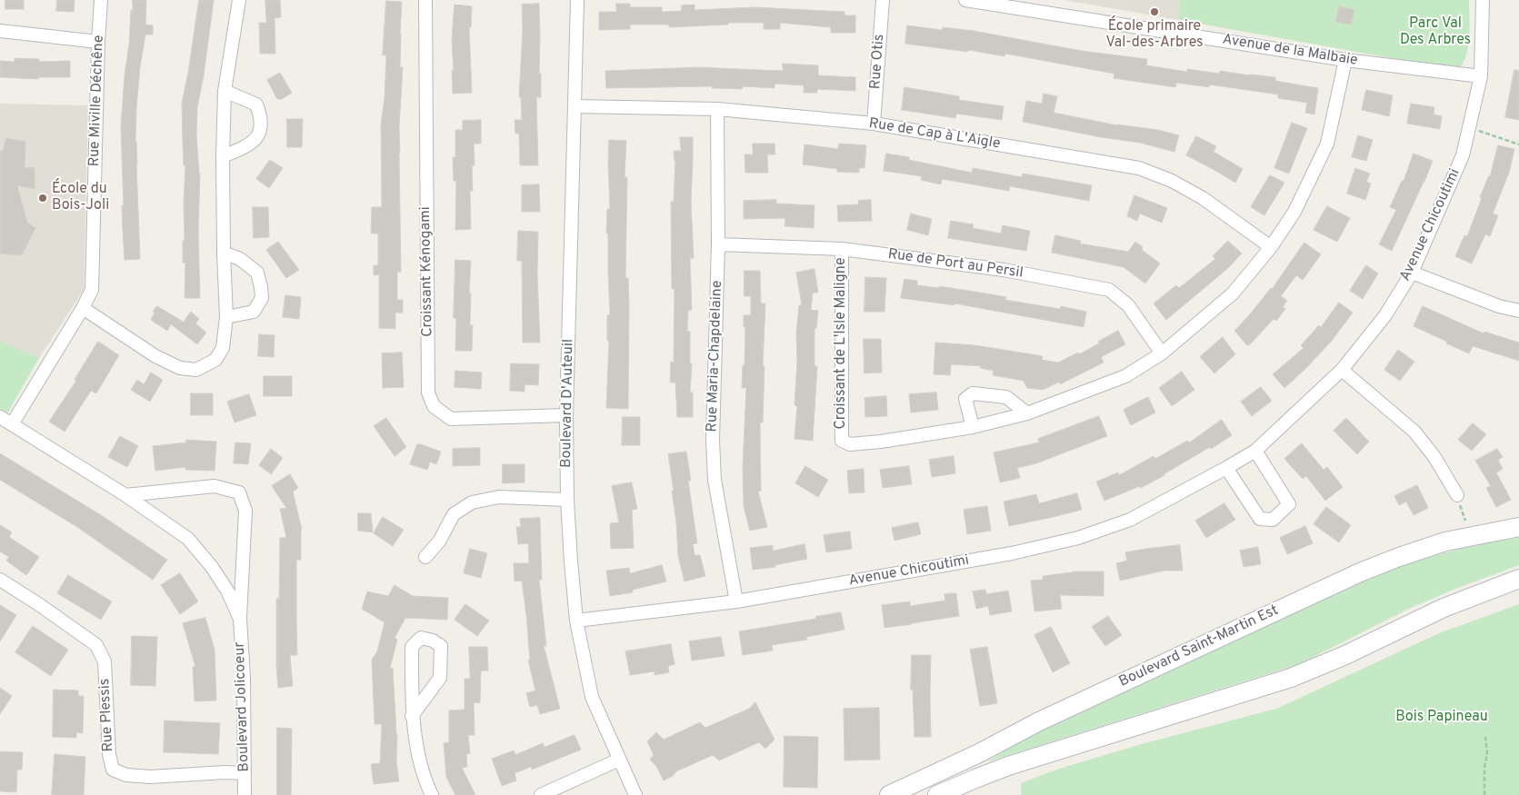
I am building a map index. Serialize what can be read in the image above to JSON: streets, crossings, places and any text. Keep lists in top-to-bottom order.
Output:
{
  "streets": {
    "main road": ["Boulevard Saint-Martin Est"],
    "street": [
      "Avenue de la Malbaie",
      "Rue Otis",
      "Rue Miville Déchêne",
      "Rue de Cap à L'Aigle",
      "Avenue Chicoutimi",
      "Rue de Port au Persil",
      "Croissant Kénogami",
      "Croissant de L'Isle Maligne",
      "Rue Maria-Chapdelaine",
      "Boulevard D'Auteuil",
      "Boulevard Jolicoeur",
      "Rue Plessis"
    ]
  },
  "crossings": [
    ["Avenue de la Malbaie", "Avenue Chicoutimi"],
    ["Avenue de la Malbaie", "Croissant de L'Isle Maligne"],
    ["Rue Otis", "Rue de Cap à L'Aigle"],
    ["Rue Miville Déchêne", "Boulevard Jolicoeur"],
    ["Rue de Cap à L'Aigle", "Croissant de L'Isle Maligne"],
    ["Rue de Cap à L'Aigle", "Rue Maria-Chapdelaine"],
    ["Rue de Cap à L'Aigle", "Boulevard D'Auteuil"],
    ["Avenue Chicoutimi", "Rue Maria-Chapdelaine"],
    ["Avenue Chicoutimi", "Boulevard D'Auteuil"],
    ["Rue de Port au Persil", "Croissant de L'Isle Maligne"],
    ["Rue de Port au Persil", "Rue Maria-Chapdelaine"],
    ["Croissant Kénogami", "Boulevard D'Auteuil"],
    ["Boulevard Jolicoeur", "Rue Plessis"]
  ],
  "parks": ["Parc Val Des Arbres", "Bois Papineau"],
  "places": ["École primaire Val-des-Arbres", "École du Bois-Joli"]
}
